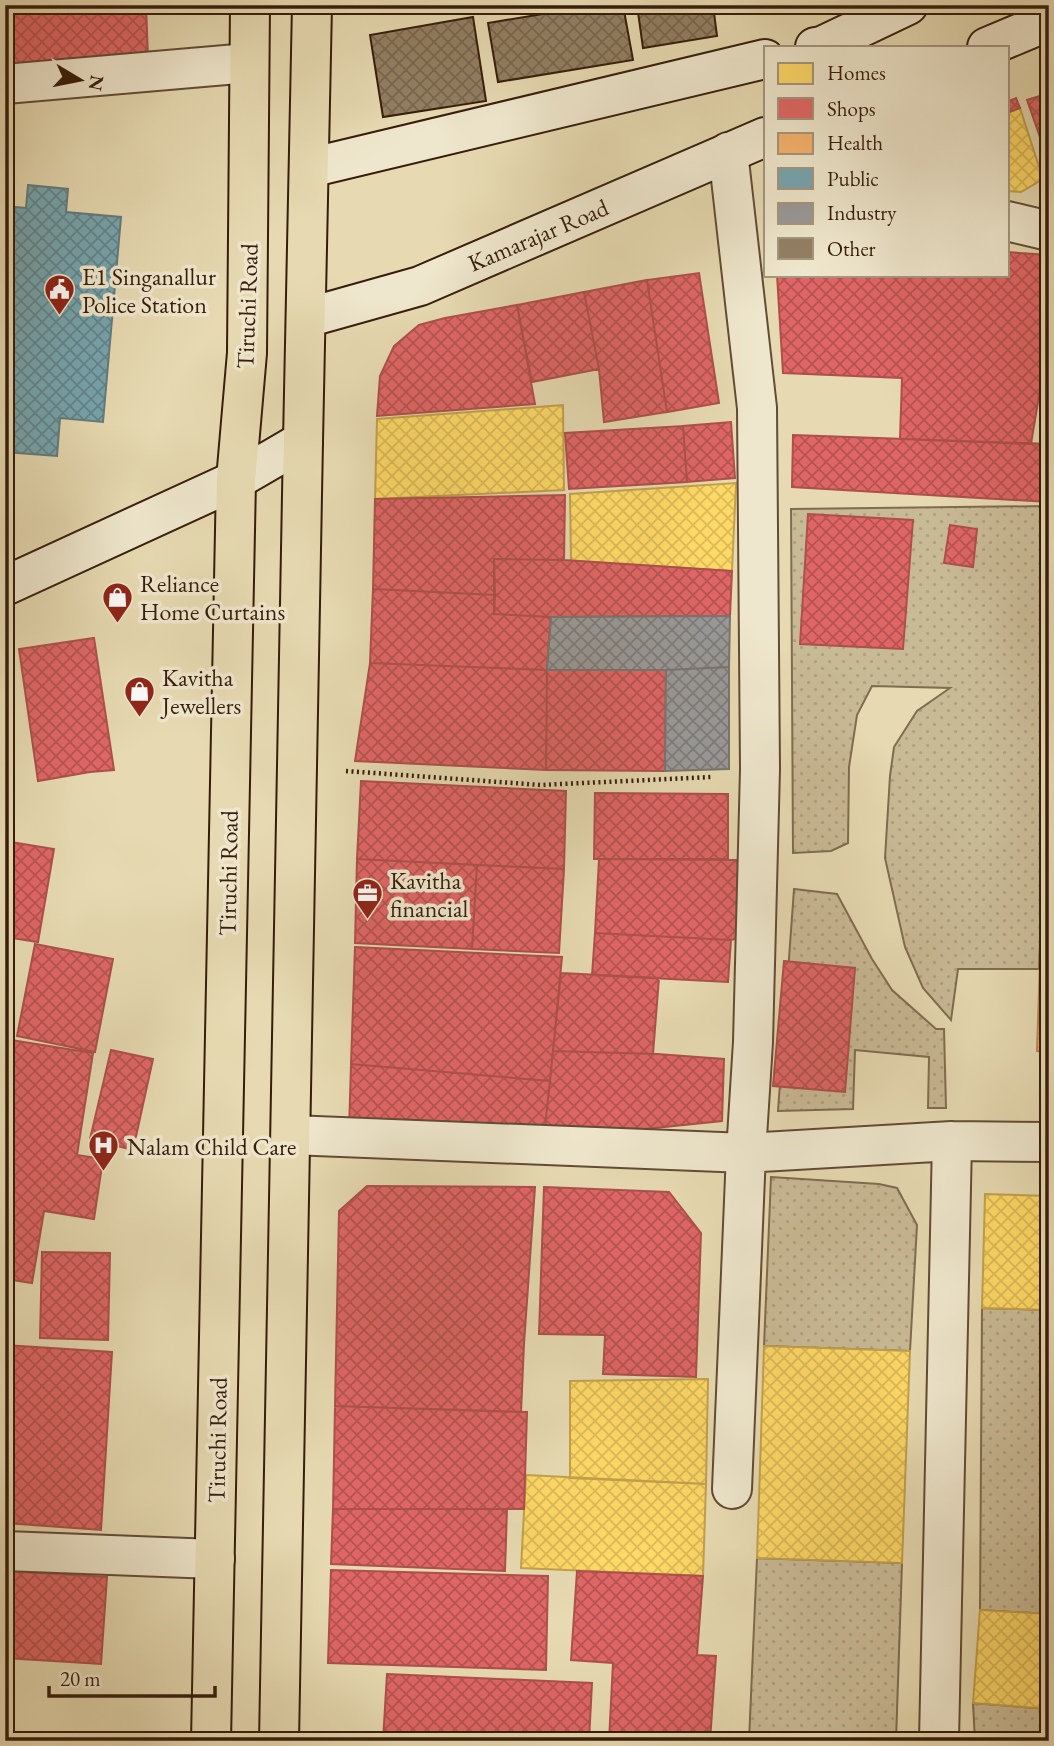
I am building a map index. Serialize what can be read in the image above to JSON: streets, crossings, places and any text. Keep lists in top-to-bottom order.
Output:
{
  "streets": {
    "highway": ["Tiruchi Road"],
    "street": ["Kamarajar Road"]
  },
  "places": {
    "public building": ["E1 Singanallur Police Station"],
    "shop": ["Reliance Home Curtains", "Kavitha Jewellers"],
    "office": ["Kavitha financial"],
    "hospital": ["Nalam Child Care"]
  },
  "legend": [
    "Homes",
    "Shops",
    "Health",
    "Public",
    "Industry",
    "Other"
  ],
  "scale_bar": "20 m",
  "north": "right"
}
